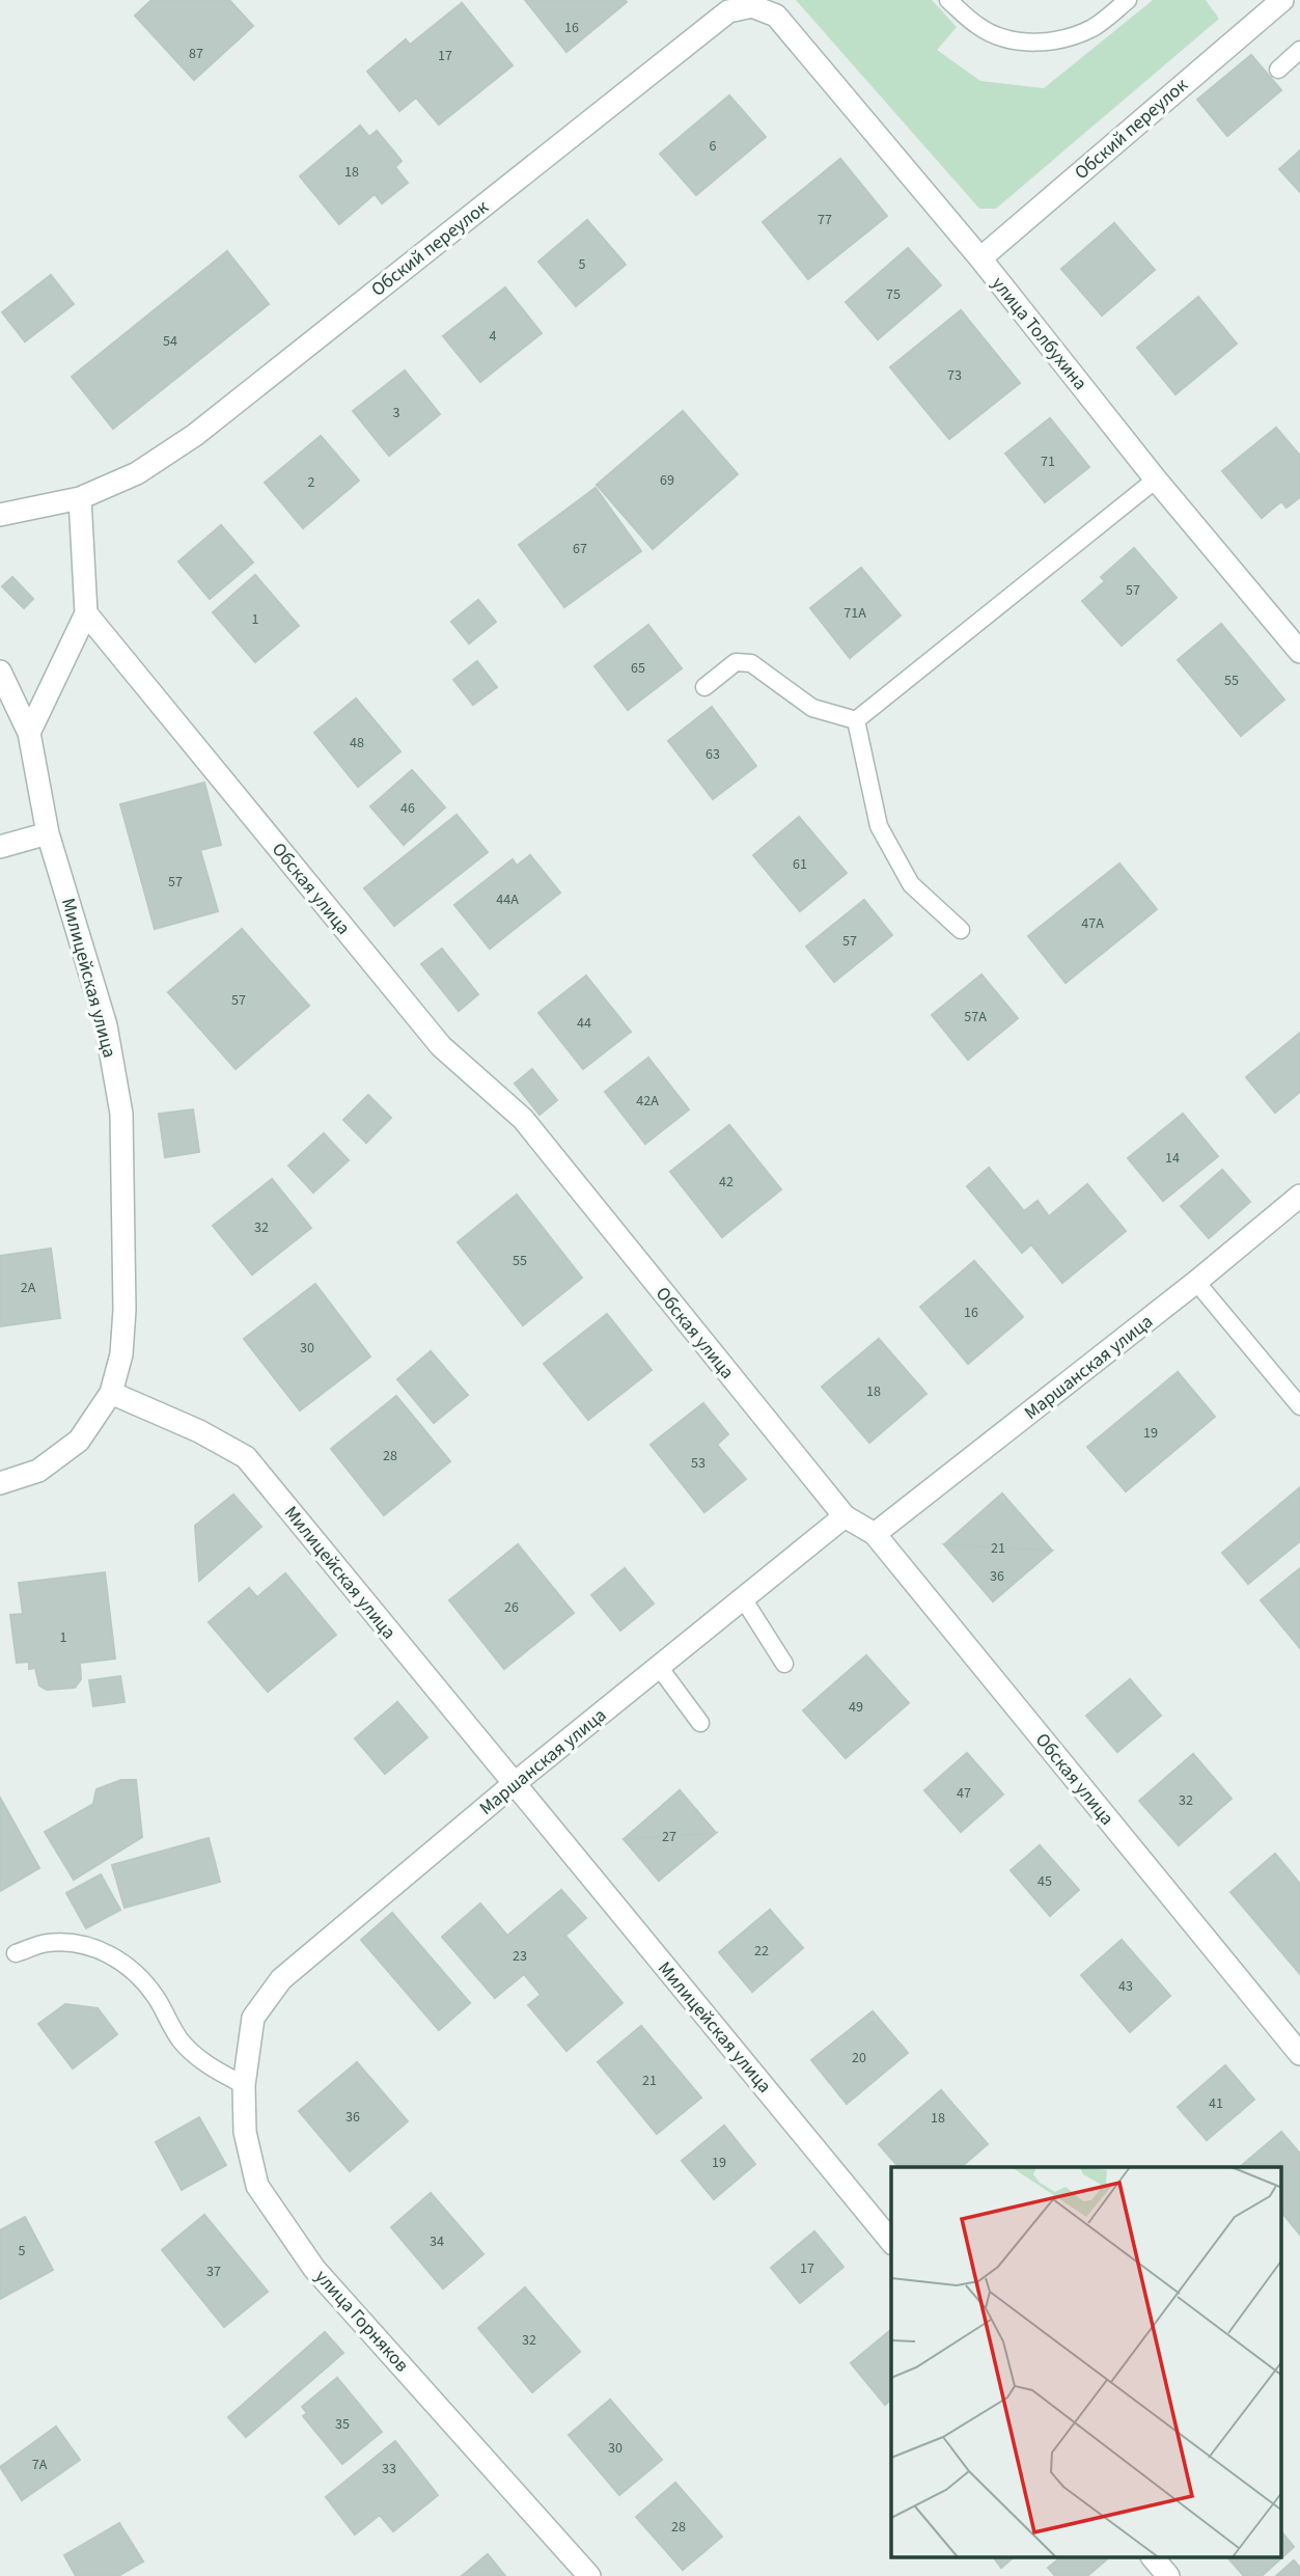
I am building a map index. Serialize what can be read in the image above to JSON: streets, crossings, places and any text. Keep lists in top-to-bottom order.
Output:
{
  "streets": {
    "street": [
      "Обский переулок",
      "улица Толбухина",
      "Обская улица",
      "Милицейская улица",
      "Маршанская улица",
      "улица Горняков"
    ]
  },
  "crossings": [
    ["Обский переулок", "улица Толбухина"],
    ["Обская улица", "Маршанская улица"],
    ["Милицейская улица", "Маршанская улица"],
    ["Маршанская улица", "улица Горняков"]
  ],
  "house_numbers": [
    "16",
    "87",
    "17",
    "6",
    "18",
    "77",
    "5",
    "75",
    "4",
    "54",
    "73",
    "3",
    "71",
    "69",
    "2",
    "67",
    "57",
    "71А",
    "1",
    "65",
    "55",
    "48",
    "63",
    "46",
    "61",
    "57",
    "44А",
    "47А",
    "57",
    "57",
    "57А",
    "44",
    "42А",
    "14",
    "42",
    "32",
    "55",
    "2А",
    "16",
    "30",
    "18",
    "19",
    "28",
    "53",
    "21",
    "36",
    "26",
    "1",
    "49",
    "47",
    "32",
    "27",
    "45",
    "22",
    "23",
    "43",
    "20",
    "21",
    "41",
    "36",
    "18",
    "19",
    "34",
    "5",
    "17",
    "37",
    "32",
    "35",
    "30",
    "7А",
    "33",
    "28"
  ]
}
